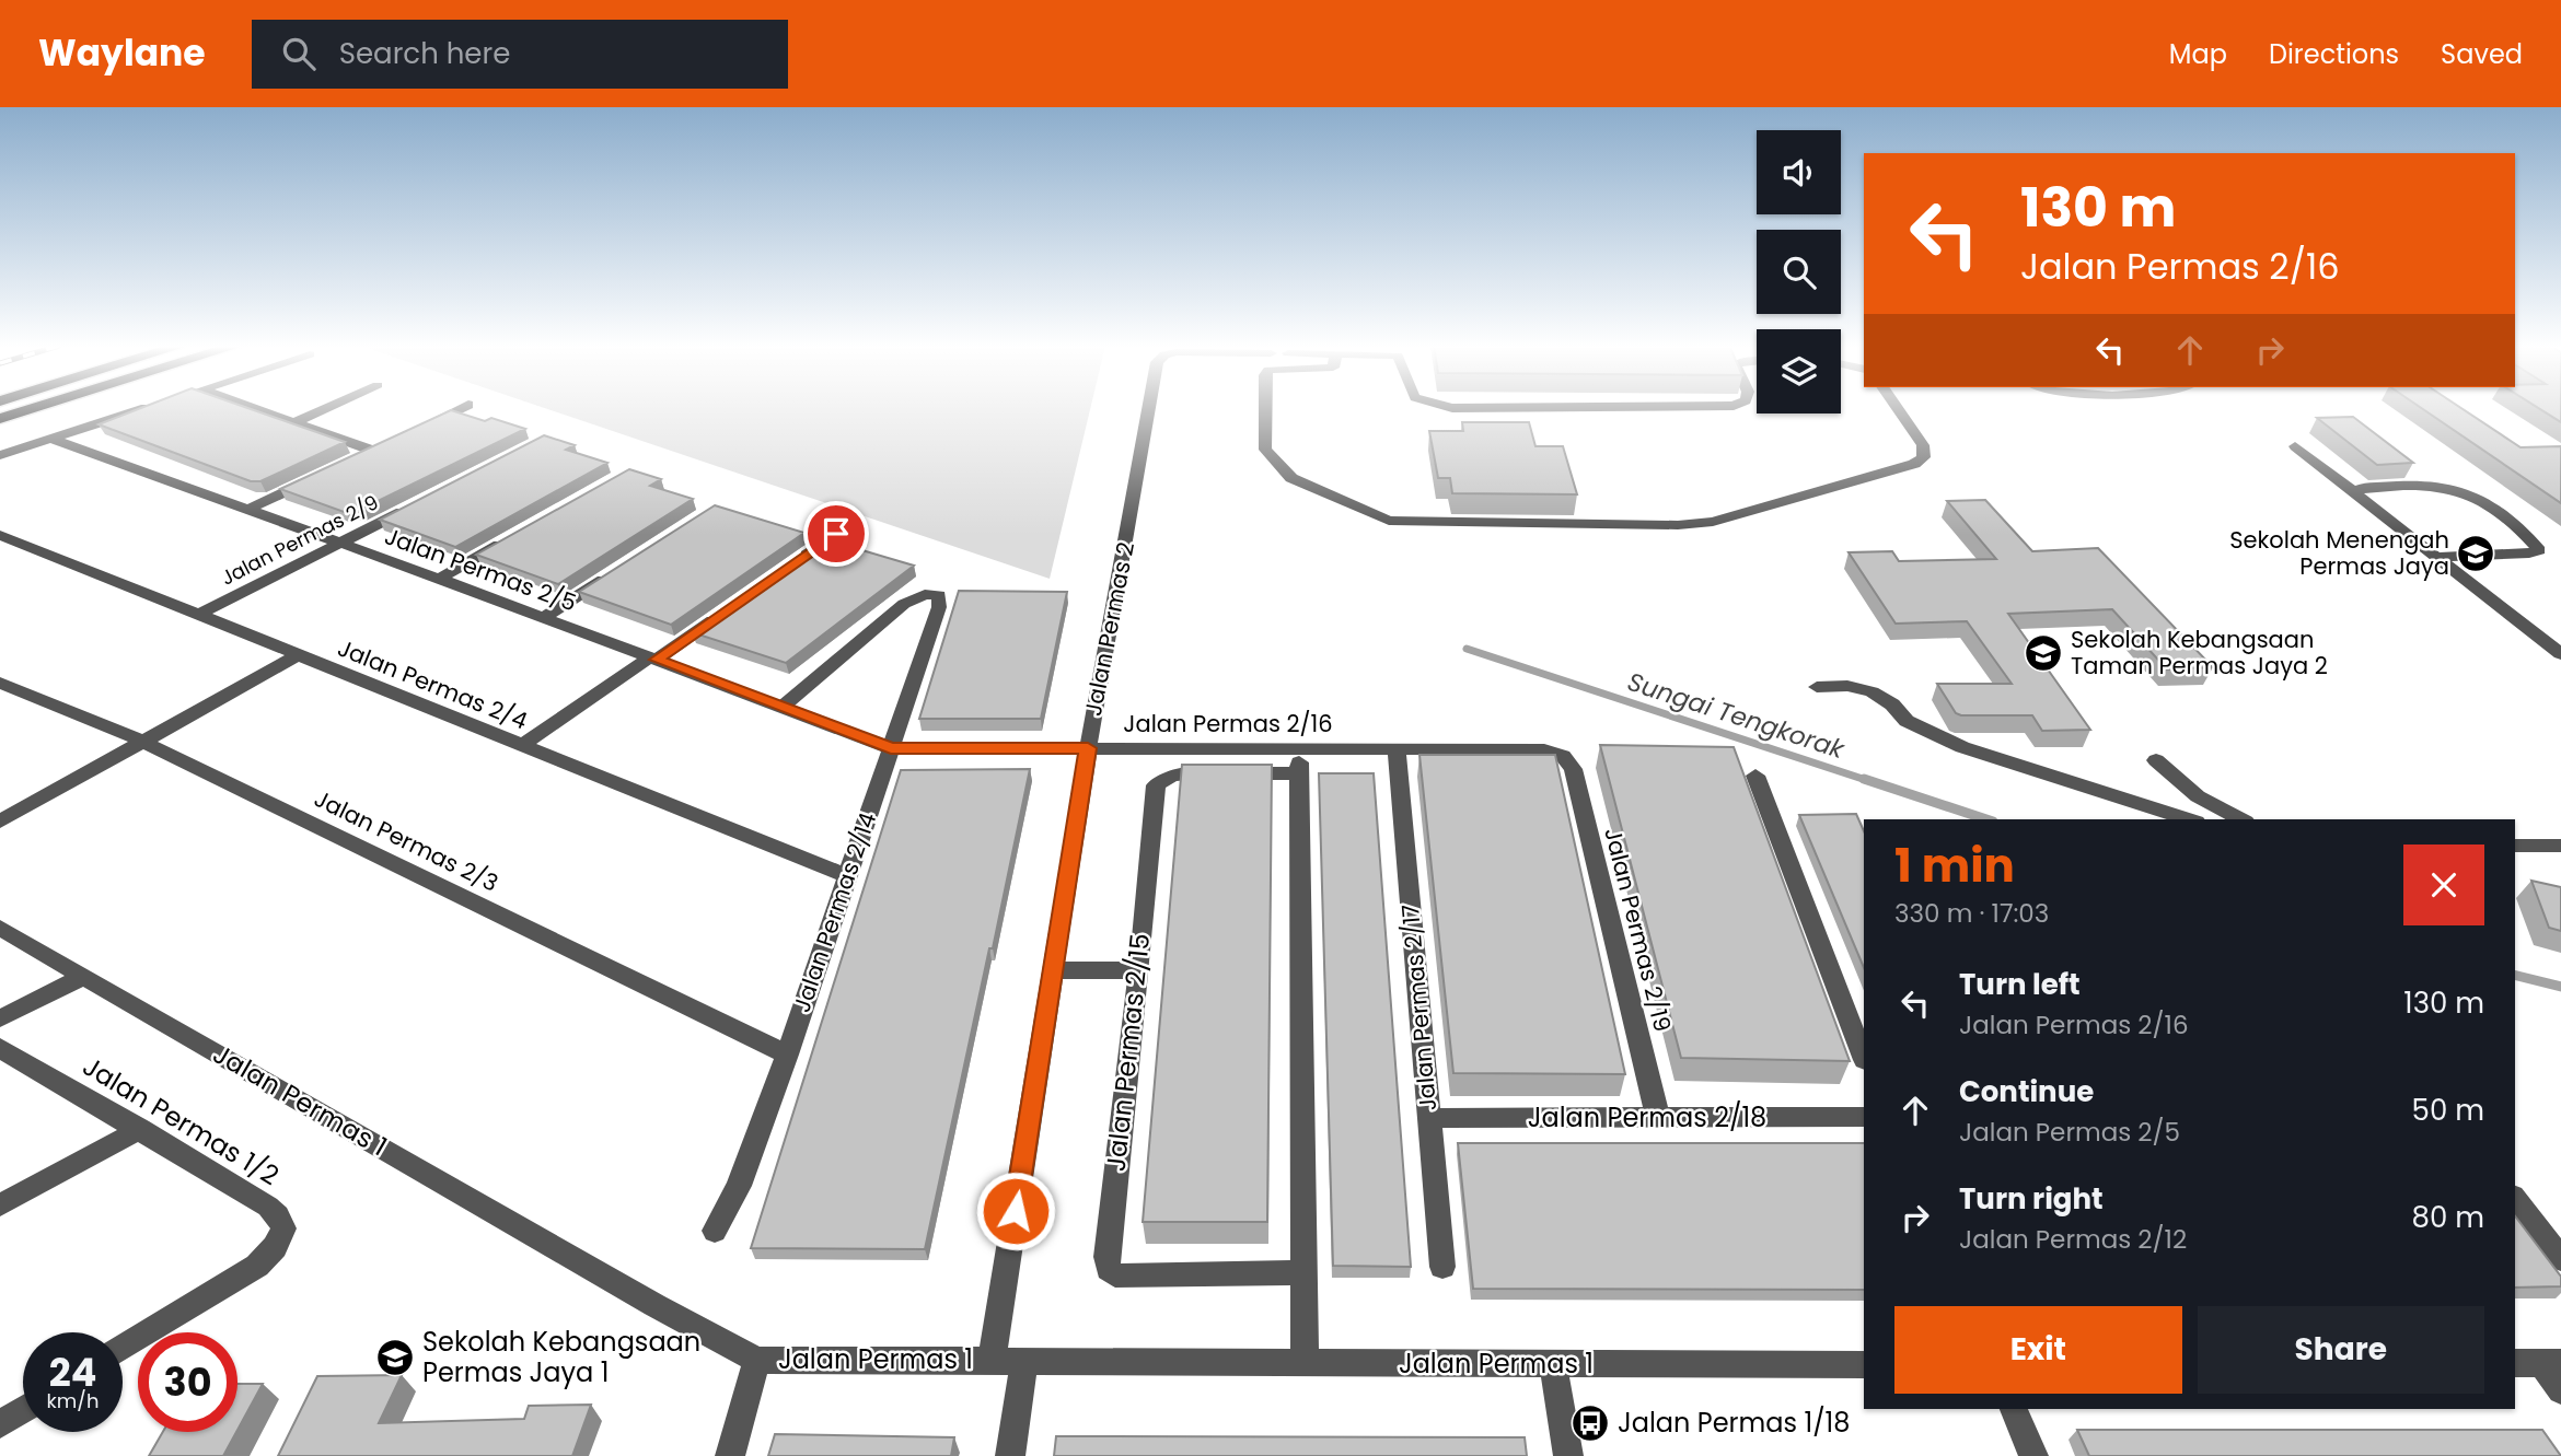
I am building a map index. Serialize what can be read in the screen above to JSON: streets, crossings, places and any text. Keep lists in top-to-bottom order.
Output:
{
  "streets": {
    "street": [
      "Jalan Permas 2/9",
      "Jalan Permas 2/5",
      "Jalan Permas 2",
      "Jalan Permas 2/4",
      "Jalan Permas 2/16",
      "Jalan Permas 2/3",
      "Jalan Permas 2/14",
      "Jalan Permas 2/19",
      "Jalan Permas 2/17",
      "Jalan Permas 2/15",
      "Jalan Permas 1",
      "Jalan Permas 2/18",
      "Jalan Permas 1/2"
    ]
  },
  "crossings": [
    ["Jalan Permas 2/9", "Jalan Permas 2/5"],
    ["Jalan Permas 2/9", "Jalan Permas 2/4"],
    ["Jalan Permas 2/5", "Jalan Permas 2/16"],
    ["Jalan Permas 2/5", "Jalan Permas 2/14"],
    ["Jalan Permas 2", "Jalan Permas 2/16"],
    ["Jalan Permas 2", "Jalan Permas 1"],
    ["Jalan Permas 2/4", "Jalan Permas 2/14"],
    ["Jalan Permas 2/16", "Jalan Permas 2/14"],
    ["Jalan Permas 2/16", "Jalan Permas 2/19"],
    ["Jalan Permas 2/16", "Jalan Permas 2/17"],
    ["Jalan Permas 2/3", "Jalan Permas 2/14"],
    ["Jalan Permas 2/19", "Jalan Permas 2/18"],
    ["Jalan Permas 2/17", "Jalan Permas 2/18"]
  ],
  "water": ["Sungai Tengkorak"],
  "places": {
    "school or university": ["Sekolah Menengah Permas Jaya", "Sekolah Kebangsaan Taman Permas Jaya 2", "Sekolah Kebangsaan Permas Jaya 1"],
    "bus stop": ["Jalan Permas 1/18"]
  },
  "page": {
    "header": "Waylane",
    "search": "Search here",
    "nav": ["Map", "Directions", "Saved"],
    "turn": ["130 m", "Jalan Permas 2/16"],
    "heading": ["1 min", "330 m · 17:03"],
    "list": [
      {
        "name": "Turn left",
        "note": "Jalan Permas 2/16",
        "value": "130 m"
      },
      {
        "name": "Continue",
        "note": "Jalan Permas 2/5",
        "value": "50 m"
      },
      {
        "name": "Turn right",
        "note": "Jalan Permas 2/12",
        "value": "80 m"
      }
    ],
    "buttons": ["Exit", "Share"],
    "speed": "24 km/h",
    "limit": "30"
  }
}
